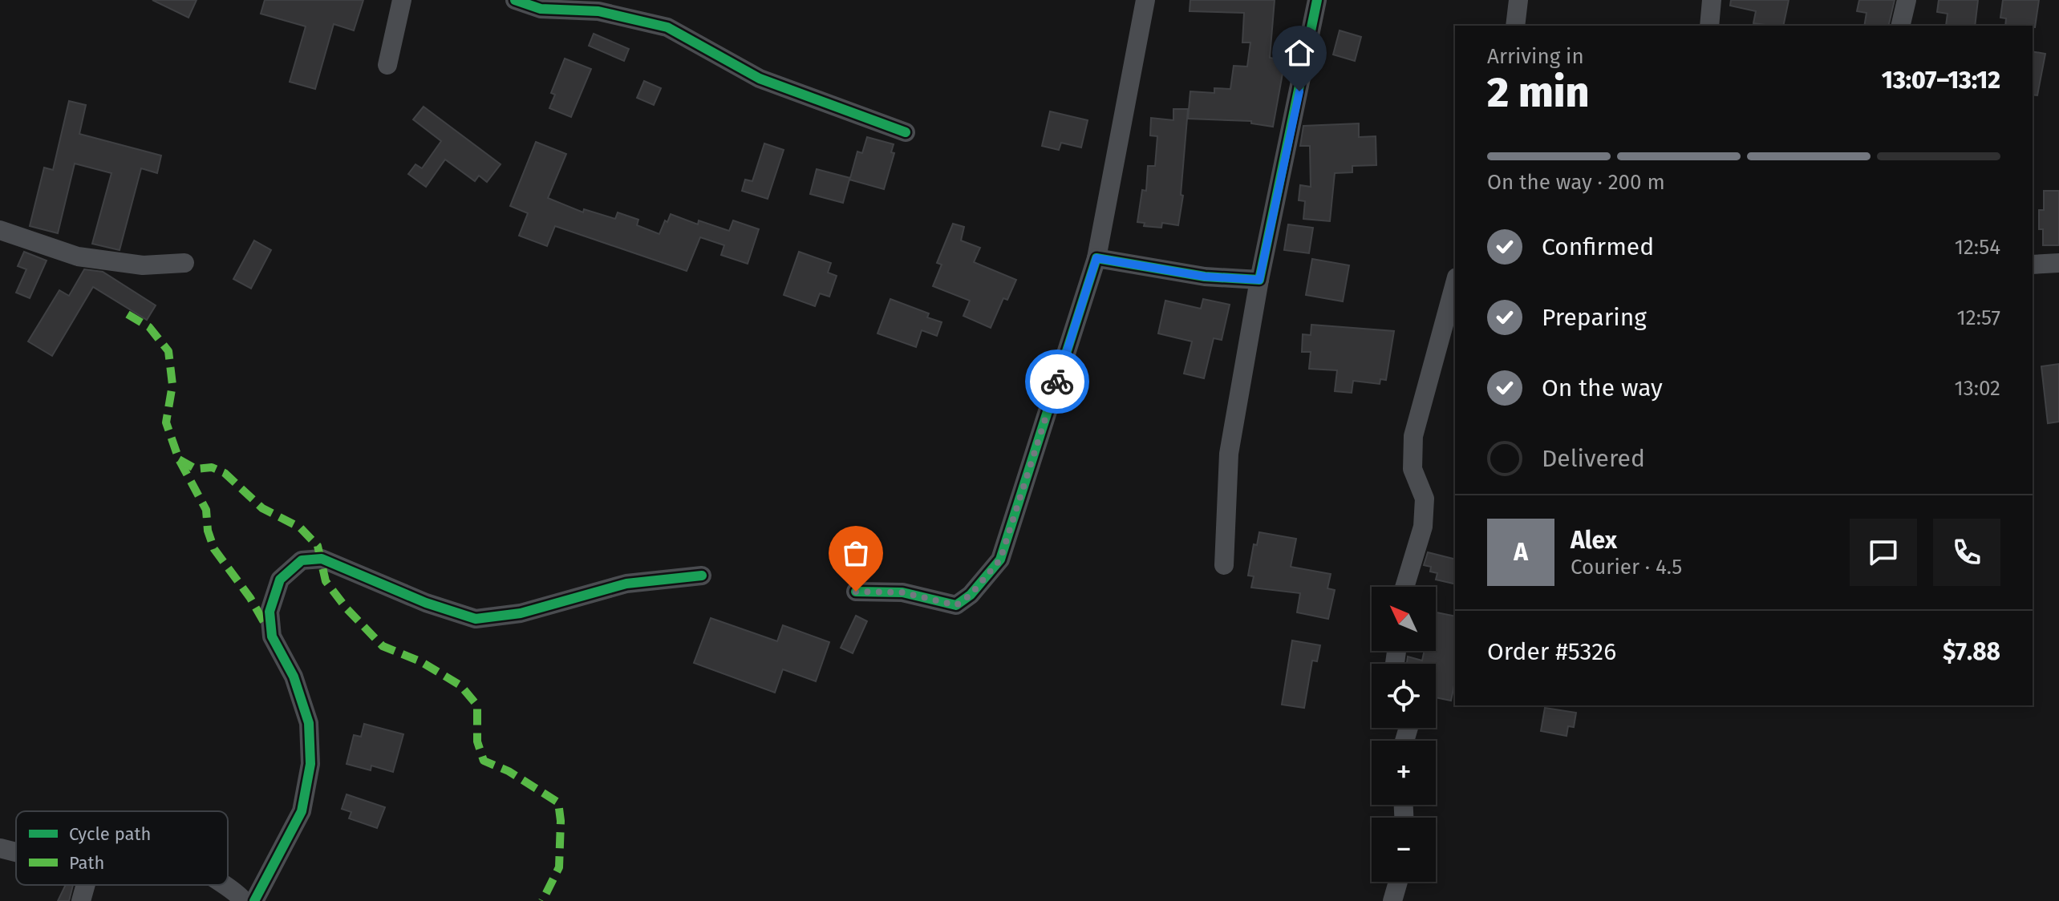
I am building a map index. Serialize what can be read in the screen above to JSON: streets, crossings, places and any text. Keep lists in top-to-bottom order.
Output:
{
  "legend": ["Cycle path", "Path"],
  "north": "top left",
  "page": {
    "heading": ["2 min", "Arriving in", "13:07–13:12"],
    "panel": [
      "Alex",
      "Courier · 4.5",
      "Order #5326",
      "$7.88"
    ],
    "bar": "On the way · 200 m",
    "list": [
      ["Confirmed", "12:54"],
      ["Preparing", "12:57"],
      ["On the way", "13:02"],
      "Delivered"
    ],
    "round": "A",
    "map_buttons": ["+", "−"]
  }
}
